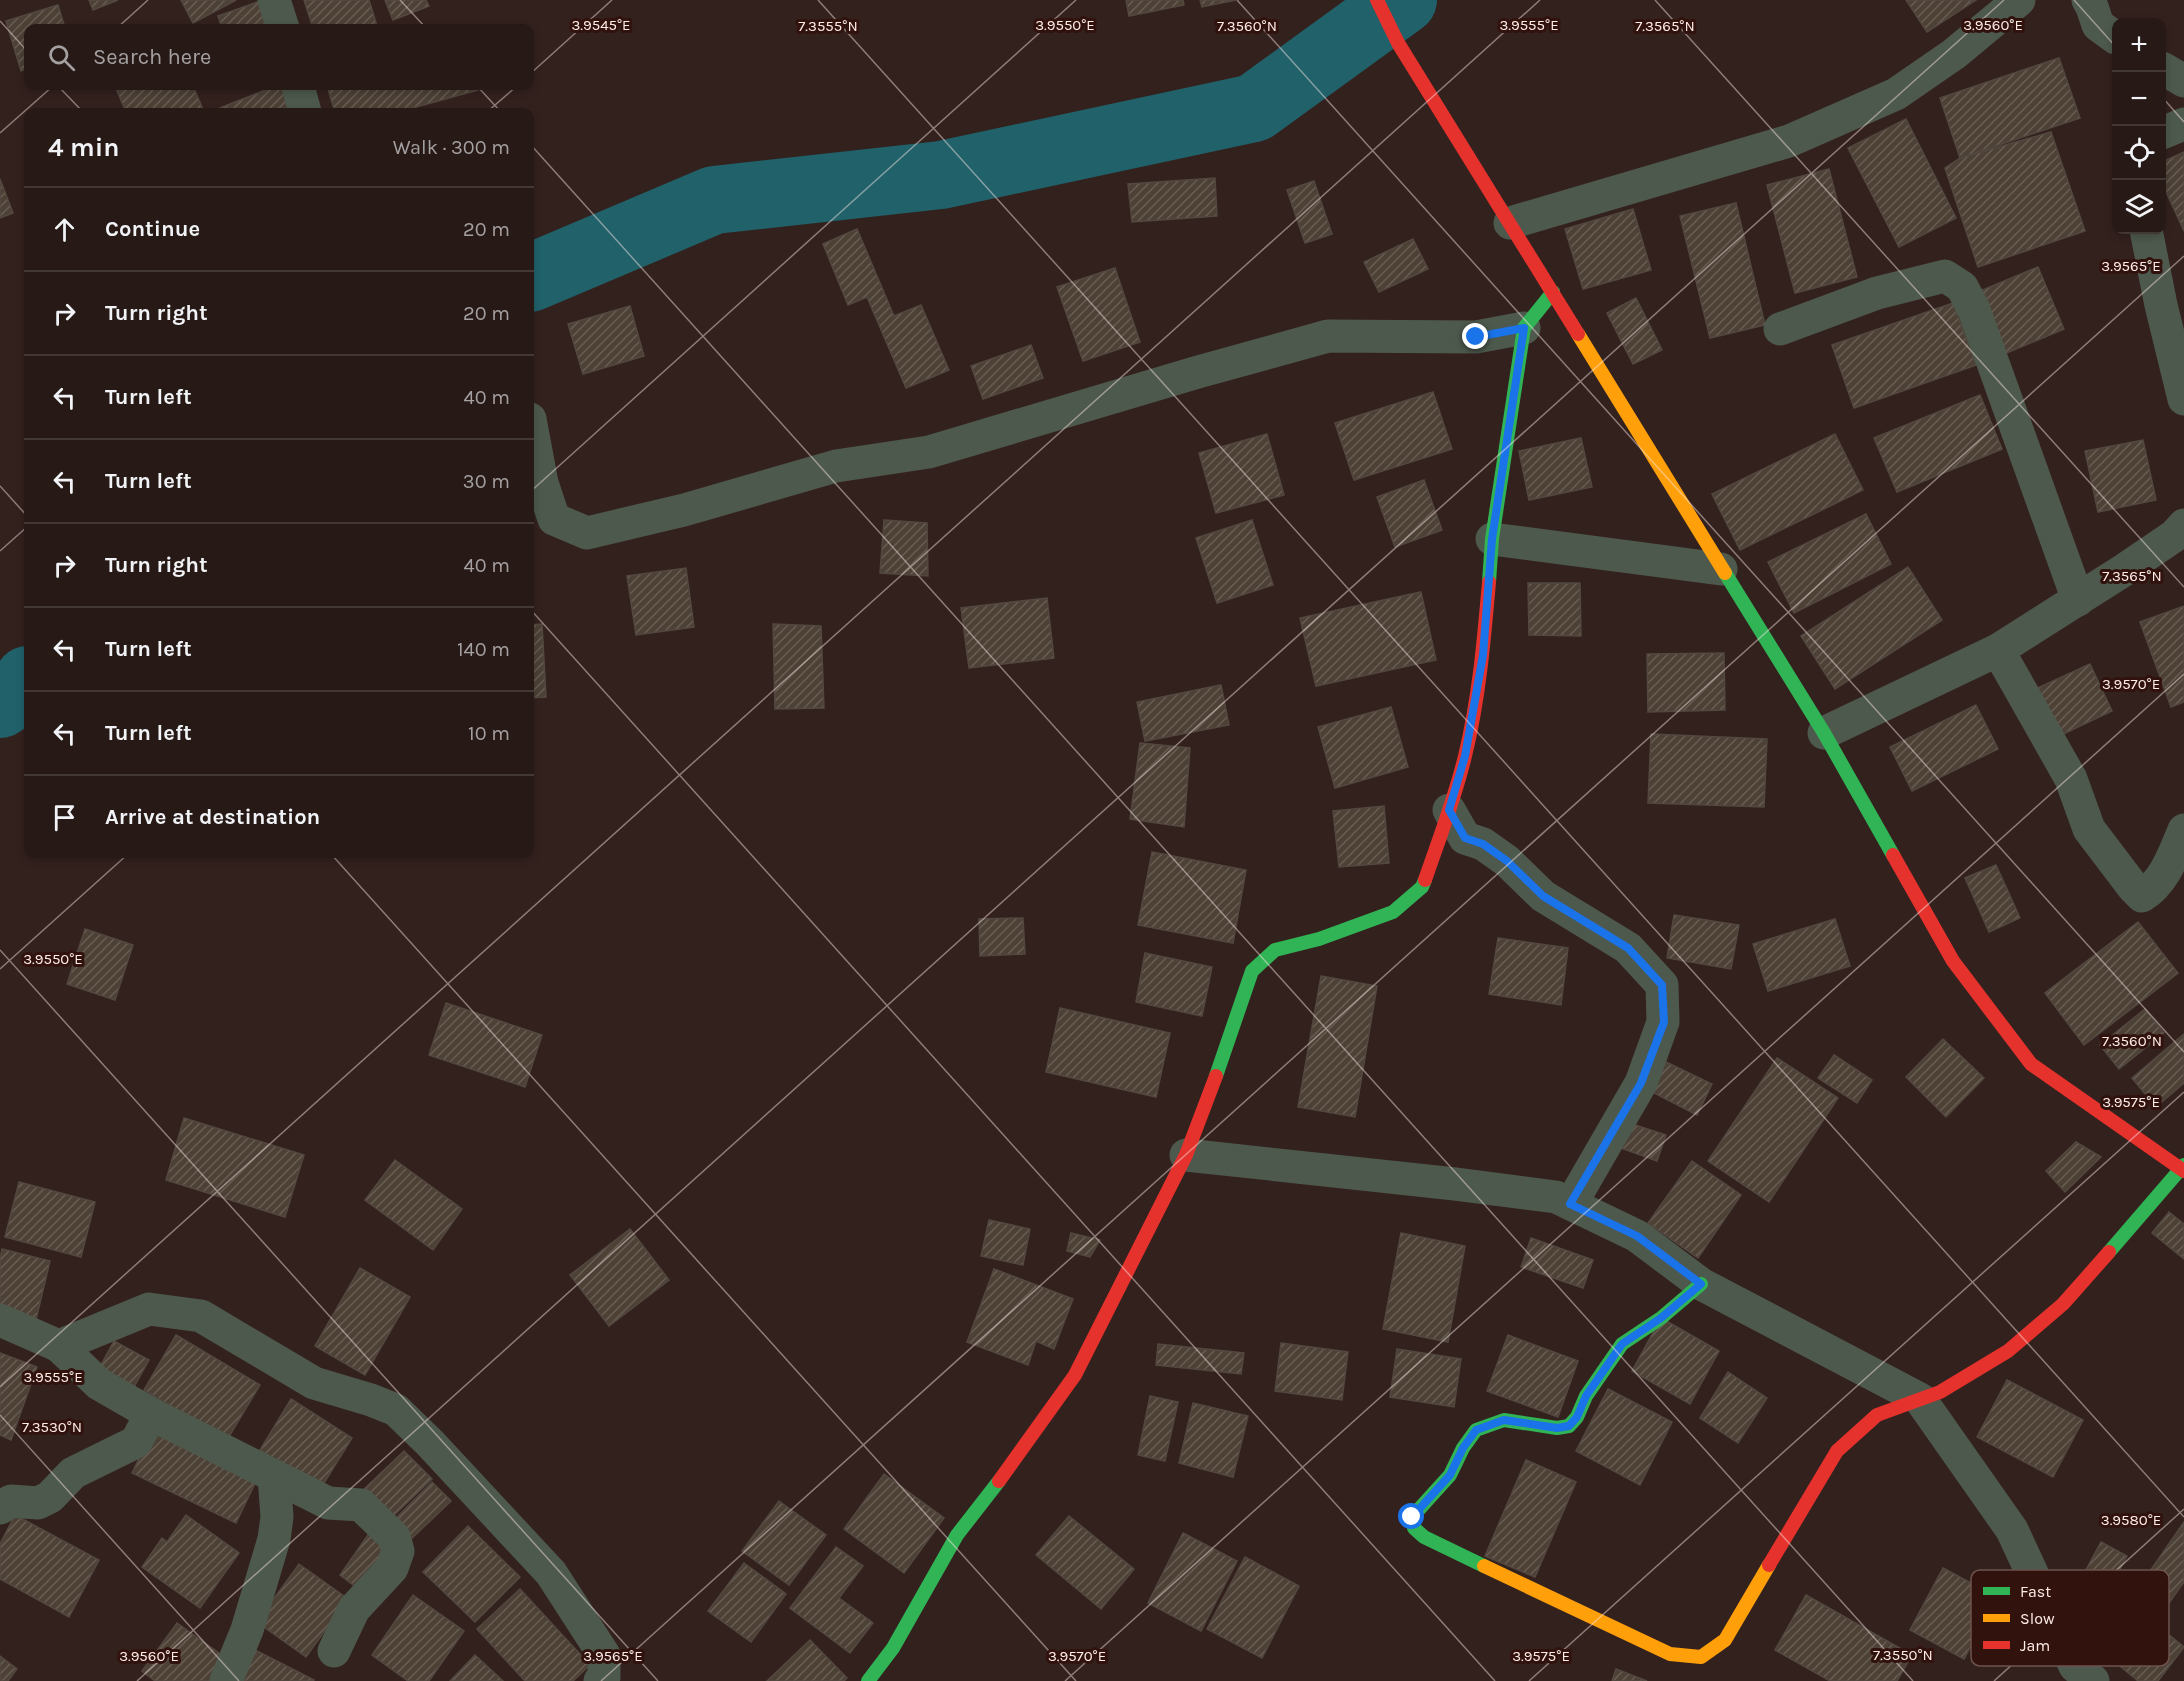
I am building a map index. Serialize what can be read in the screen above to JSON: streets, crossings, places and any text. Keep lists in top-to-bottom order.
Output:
{
  "legend": ["Fast", "Slow", "Jam"],
  "page": {
    "map_buttons": ["+", "−"],
    "search": "Search here",
    "heading": ["4 min", "Walk · 300 m"],
    "list": [
      ["Continue", "20 m"],
      ["Turn right", "20 m"],
      ["Turn left", "40 m"],
      ["Turn left", "30 m"],
      ["Turn right", "40 m"],
      ["Turn left", "140 m"],
      ["Turn left", "10 m"],
      "Arrive at destination"
    ]
  },
  "coordinates": [
    "3.9545°E",
    "3.9550°E",
    "3.9555°E",
    "3.9560°E",
    "7.3555°N",
    "7.3560°N",
    "7.3565°N",
    "3.9565°E",
    "3.9570°E",
    "3.9575°E",
    "7.3530°N",
    "3.9580°E",
    "7.3550°N"
  ]
}
